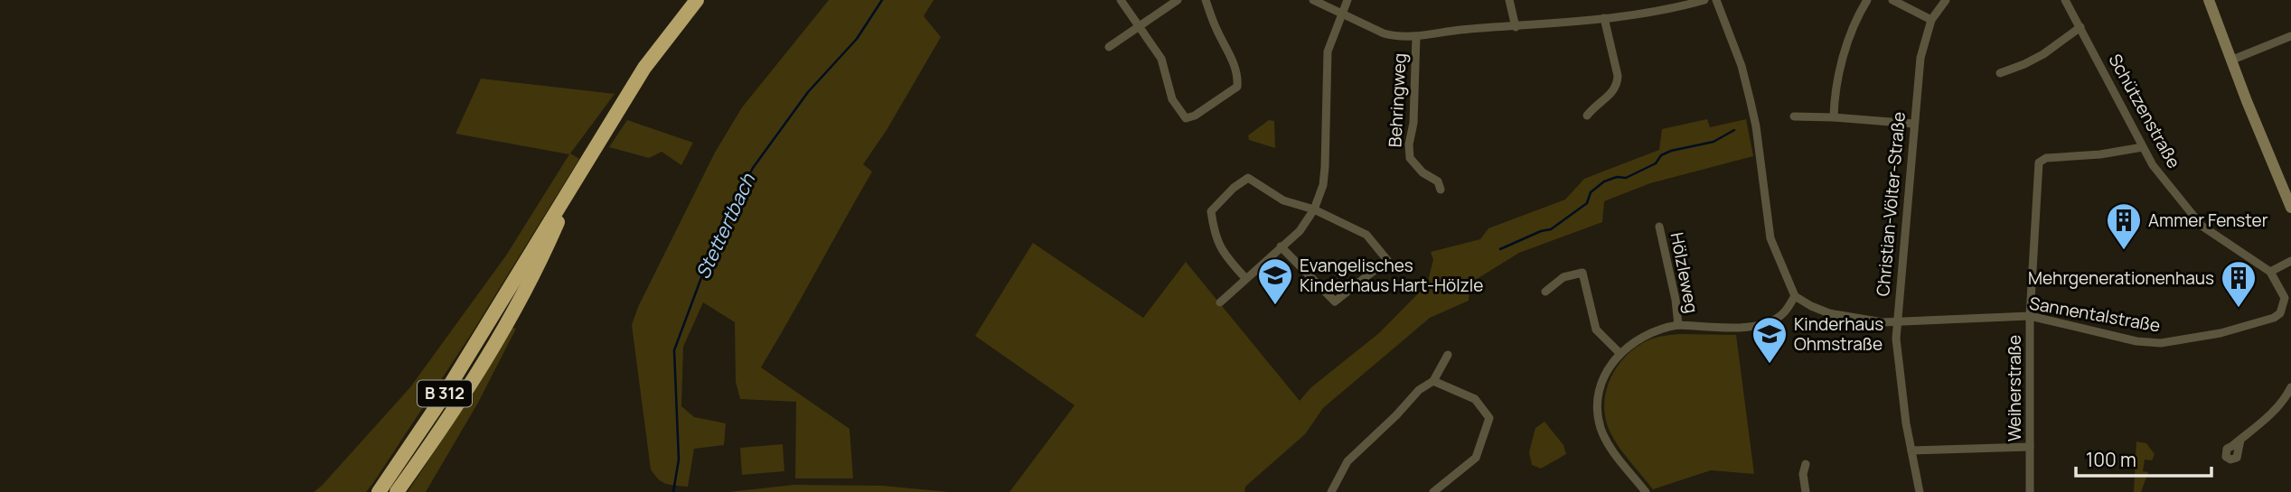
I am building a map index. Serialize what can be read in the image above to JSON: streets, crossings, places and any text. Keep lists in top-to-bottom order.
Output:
{
  "streets": {
    "highway": ["B 312"],
    "street": [
      "Behringweg",
      "Schützenstraße",
      "Christian-Völter-Straße",
      "Hölzleweg",
      "Sannentalstraße",
      "Weiherstraße"
    ]
  },
  "crossings": [
    ["Schützenstraße", "Sannentalstraße"],
    ["Schützenstraße", "Weiherstraße"],
    ["Christian-Völter-Straße", "Sannentalstraße"],
    ["Sannentalstraße", "Weiherstraße"]
  ],
  "water": ["Stettertbach"],
  "places": {
    "building": ["Ammer Fenster", "Mehrgenerationenhaus"],
    "school or university": ["Evangelisches Kinderhaus Hart-Hölzle", "Kinderhaus Ohmstraße"]
  },
  "scale_bar": "100 m"
}
